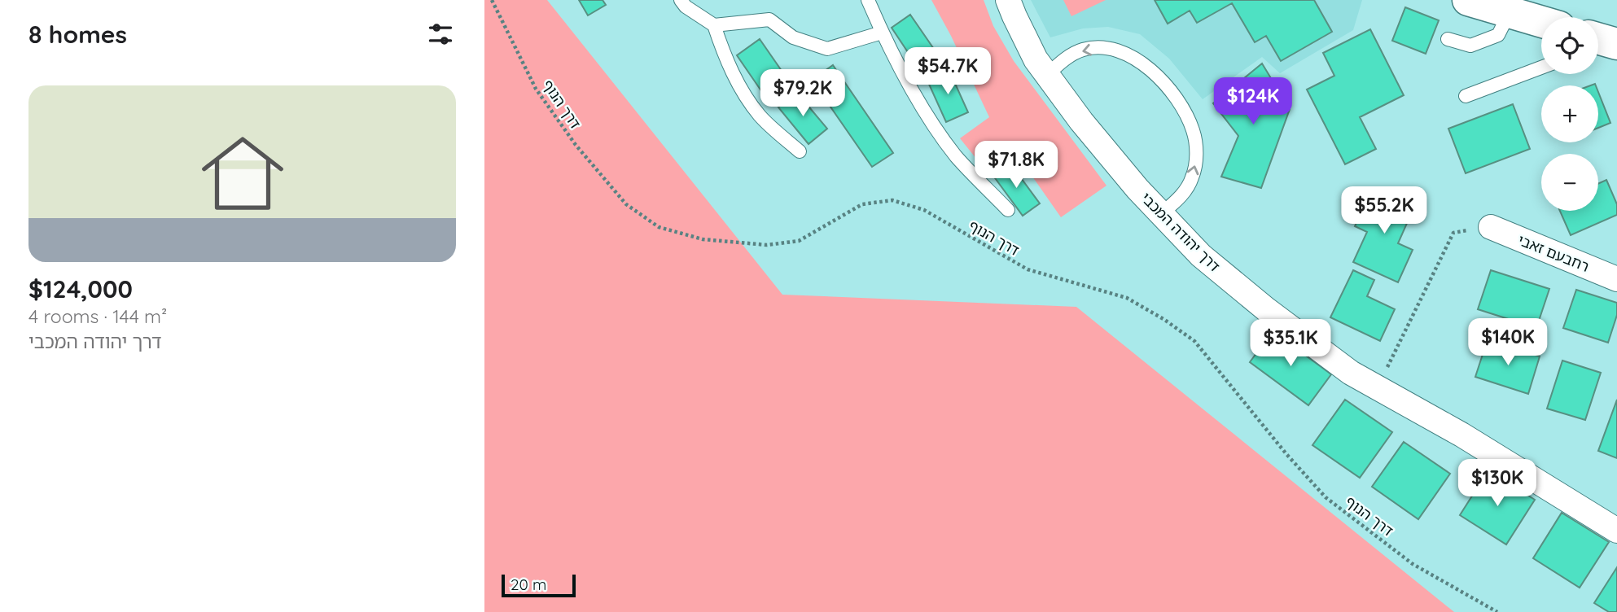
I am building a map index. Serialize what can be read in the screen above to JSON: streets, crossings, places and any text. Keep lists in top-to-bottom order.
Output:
{
  "streets": {
    "street": ["דרך יהודה המכבי", "רחבעם זאבי"],
    "path": ["דרך הנוף"]
  },
  "scale_bar": "20 m",
  "page": {
    "heading": "8 homes",
    "map_buttons": ["+", "−"],
    "price": [
      "$54.7K",
      "$79.2K",
      "$124K",
      "$71.8K",
      "$55.2K",
      "$140K",
      "$35.1K",
      "$130K"
    ],
    "list": [
      {
        "name": "$124,000",
        "note": "4 rooms · 144 m² · דרך יהודה המכבי"
      }
    ],
    "scale": "20 m"
  }
}
